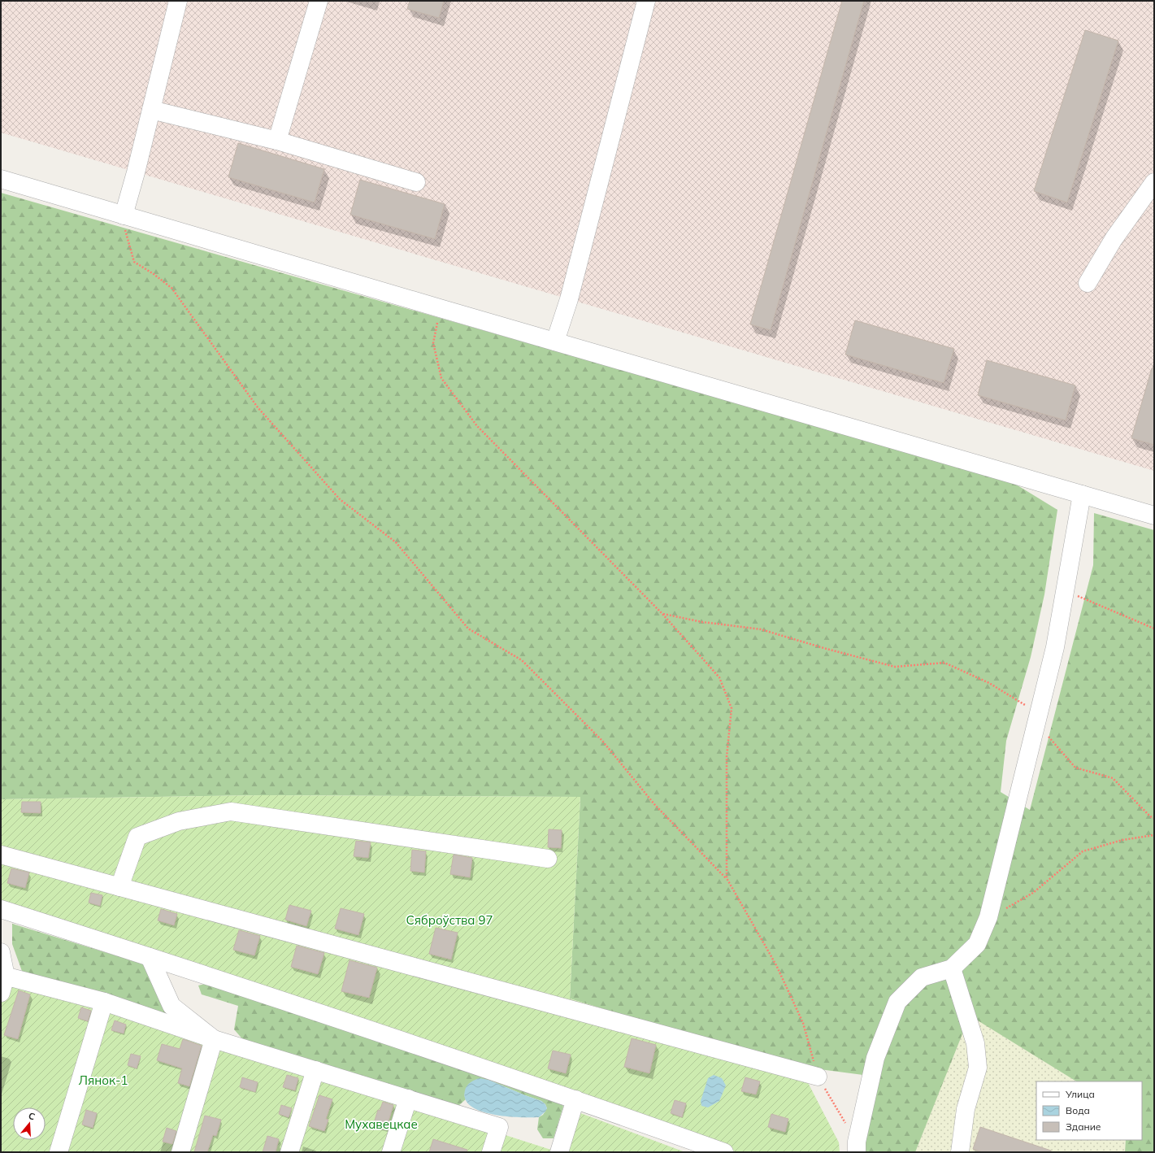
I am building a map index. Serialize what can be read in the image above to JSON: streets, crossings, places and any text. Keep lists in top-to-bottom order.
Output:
{
  "parks": ["Сяброўства 97", "Лянок-1", "Мухавецкае"],
  "legend": ["Улица", "Вода", "Здание"],
  "north": "top"
}
